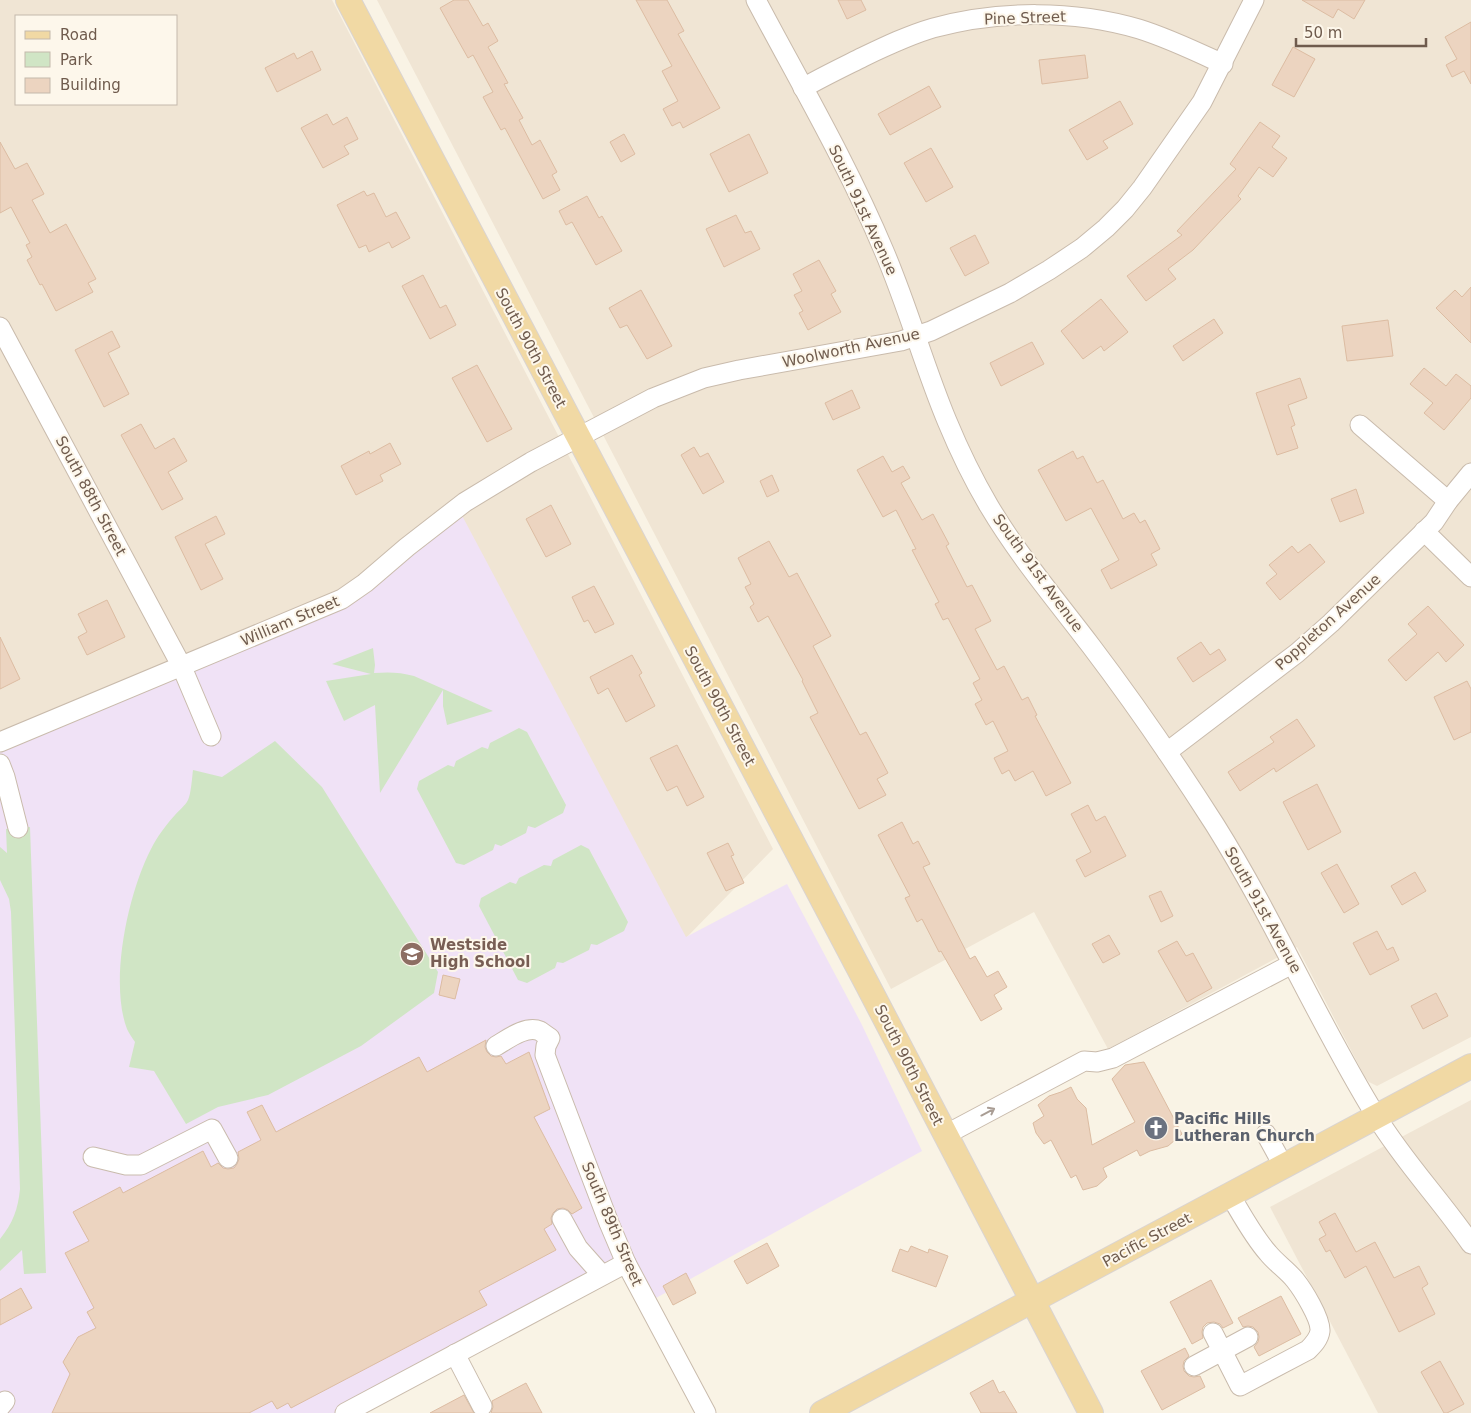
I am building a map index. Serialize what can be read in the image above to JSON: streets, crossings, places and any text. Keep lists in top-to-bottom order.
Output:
{
  "streets": {
    "main road": ["South 90th Street", "Pacific Street"],
    "street": [
      "Pine Street",
      "South 91st Avenue",
      "Woolworth Avenue",
      "South 88th Street",
      "William Street",
      "Poppleton Avenue",
      "South 89th Street"
    ]
  },
  "crossings": [
    ["Pine Street", "South 91st Avenue"],
    ["Pine Street", "Woolworth Avenue"],
    ["South 91st Avenue", "Woolworth Avenue"],
    ["South 91st Avenue", "Poppleton Avenue"],
    ["South 91st Avenue", "Pacific Street"],
    ["South 90th Street", "Woolworth Avenue"],
    ["South 90th Street", "William Street"],
    ["South 90th Street", "Pacific Street"],
    ["Woolworth Avenue", "William Street"],
    ["South 88th Street", "William Street"]
  ],
  "places": {
    "school or university": ["Westside High School"],
    "church": ["Pacific Hills Lutheran Church"]
  },
  "legend": ["Road", "Park", "Building"],
  "scale_bar": "50 m"
}
